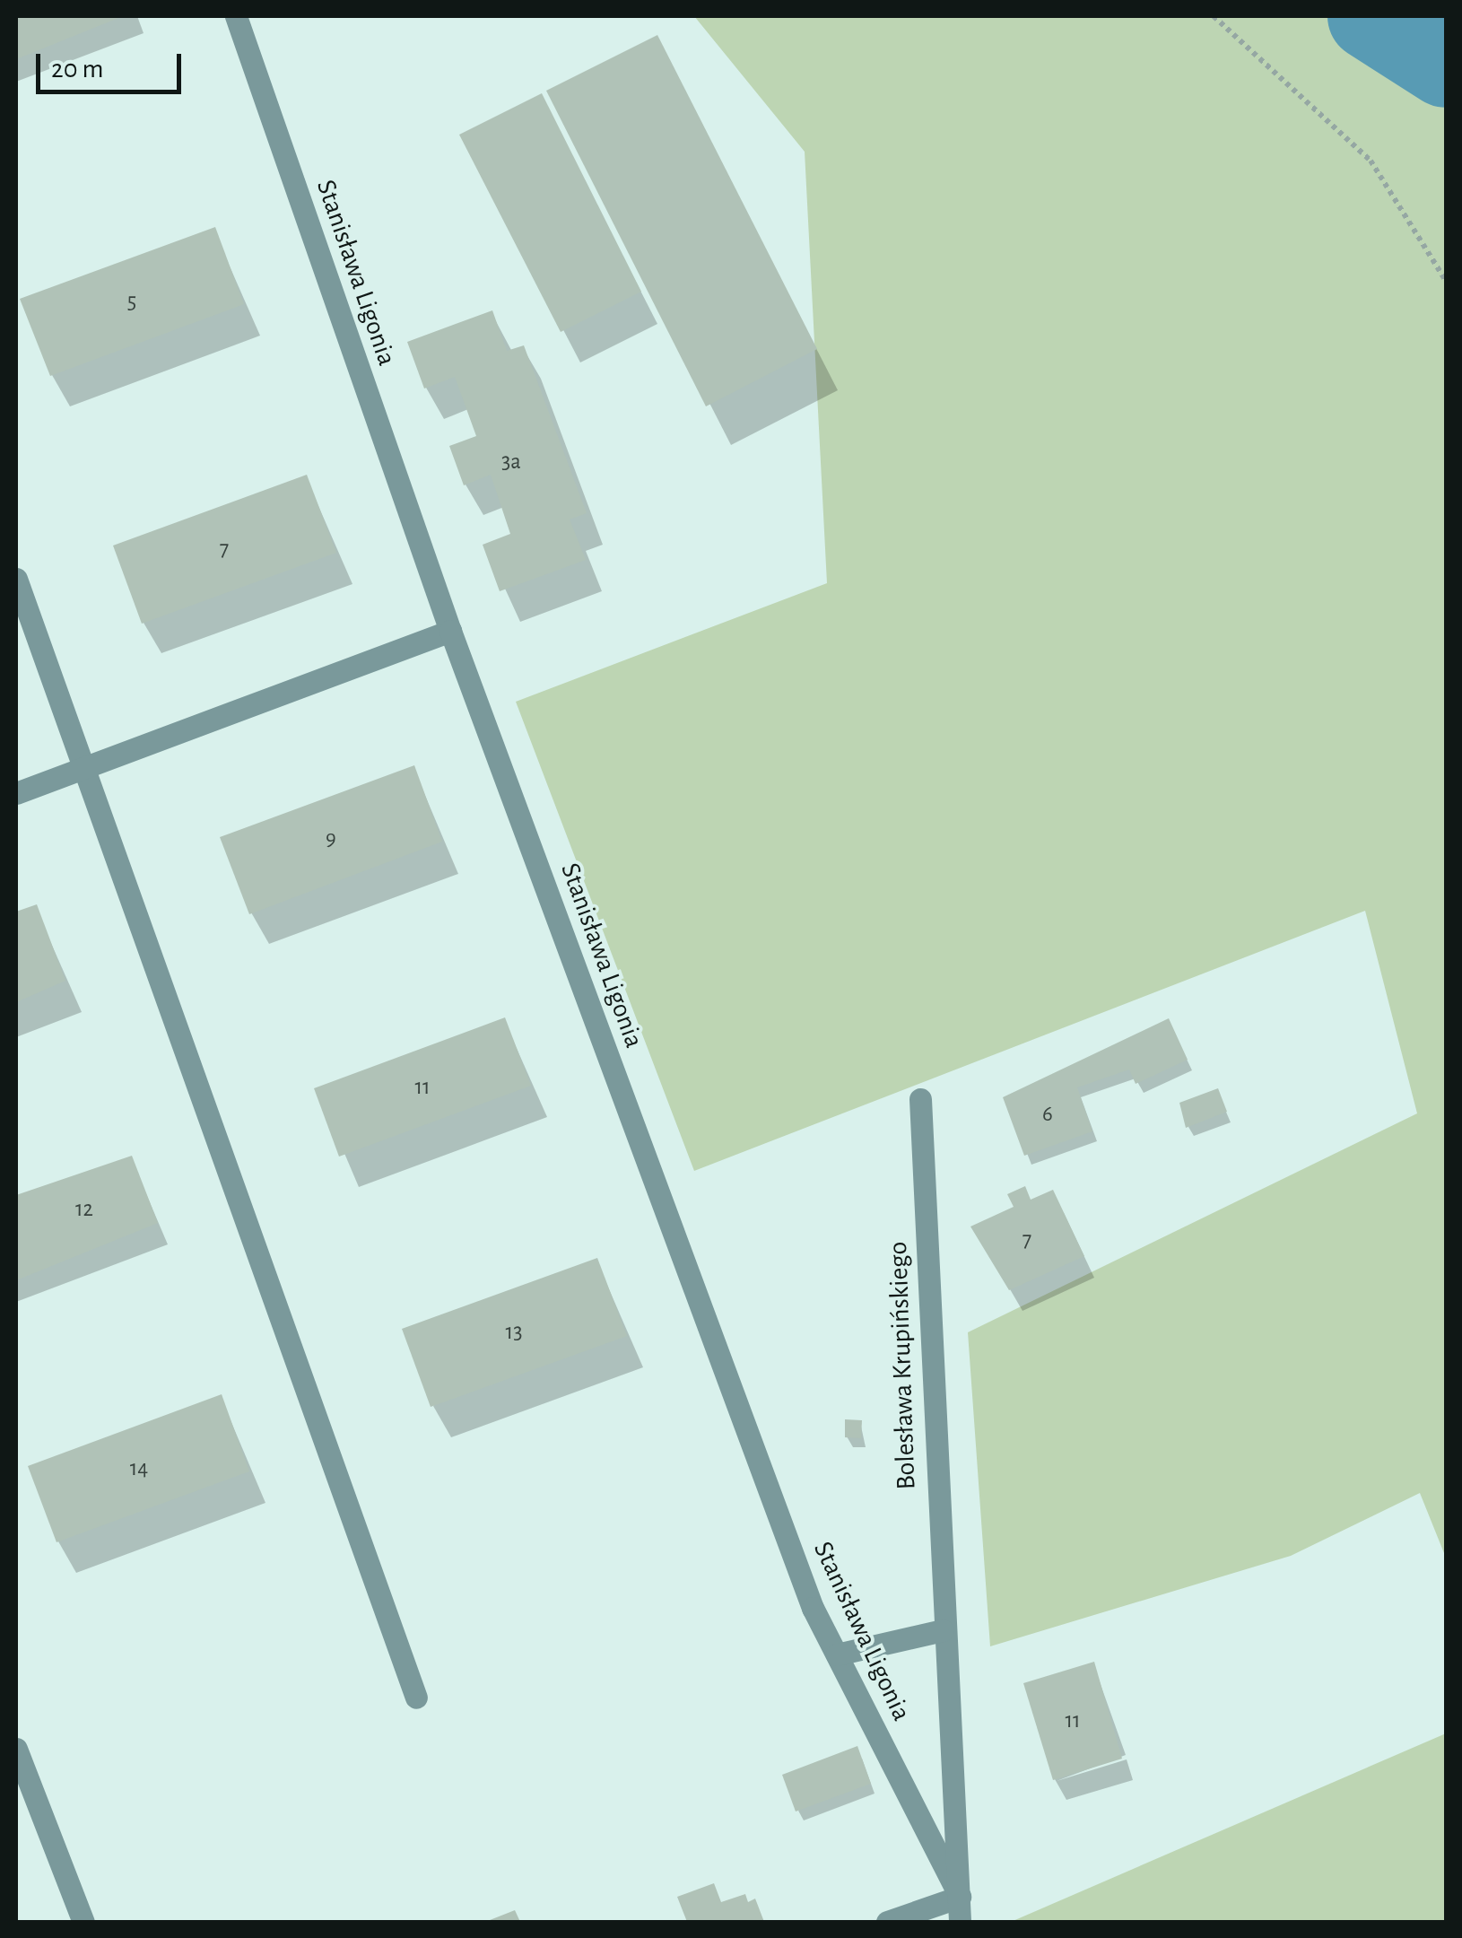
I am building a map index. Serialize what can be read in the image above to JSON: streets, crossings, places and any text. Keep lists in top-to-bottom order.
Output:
{
  "streets": {
    "street": ["Stanisława Ligonia", "Bolesława Krupińskiego"]
  },
  "crossings": [
    ["Stanisława Ligonia", "Bolesława Krupińskiego"]
  ],
  "house_numbers": [
    "5",
    "3a",
    "7",
    "9",
    "11",
    "6",
    "12",
    "7",
    "13",
    "14",
    "11"
  ],
  "scale_bar": "20 m"
}
